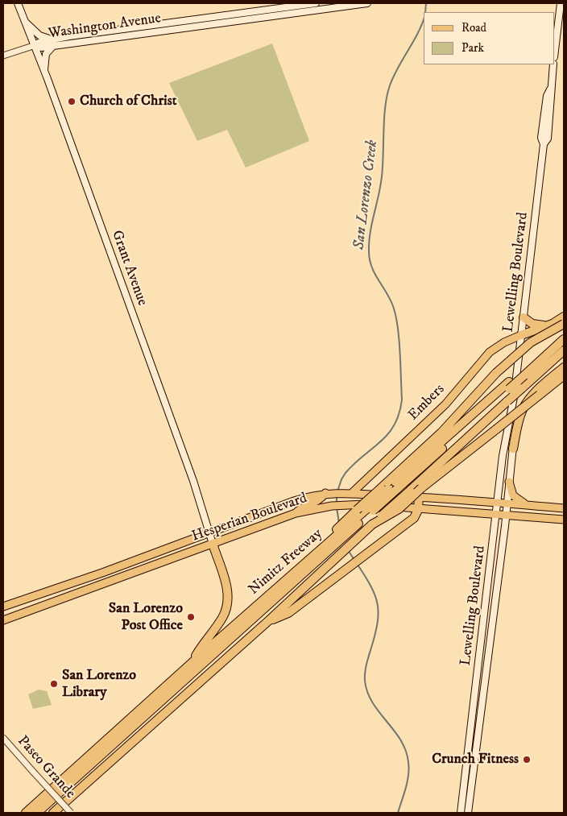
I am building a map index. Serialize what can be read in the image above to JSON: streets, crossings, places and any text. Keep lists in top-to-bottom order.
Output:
{
  "streets": {
    "highway": ["Nimitz Freeway"],
    "main road": [
      "Washington Avenue",
      "Grant Avenue",
      "Lewelling Boulevard",
      "Embers",
      "Hesperian Boulevard"
    ],
    "street": ["Paseo Grande"]
  },
  "crossings": [
    ["Washington Avenue", "Grant Avenue"],
    ["Grant Avenue", "Hesperian Boulevard"],
    ["Lewelling Boulevard", "Embers"],
    ["Lewelling Boulevard", "Hesperian Boulevard"],
    ["Lewelling Boulevard", "Nimitz Freeway"],
    ["Embers", "Hesperian Boulevard"]
  ],
  "water": ["San Lorenzo Creek"],
  "places": [
    "Church of Christ",
    "San Lorenzo Post Office",
    "San Lorenzo Library",
    "Crunch Fitness"
  ],
  "legend": ["Road", "Park"]
}
